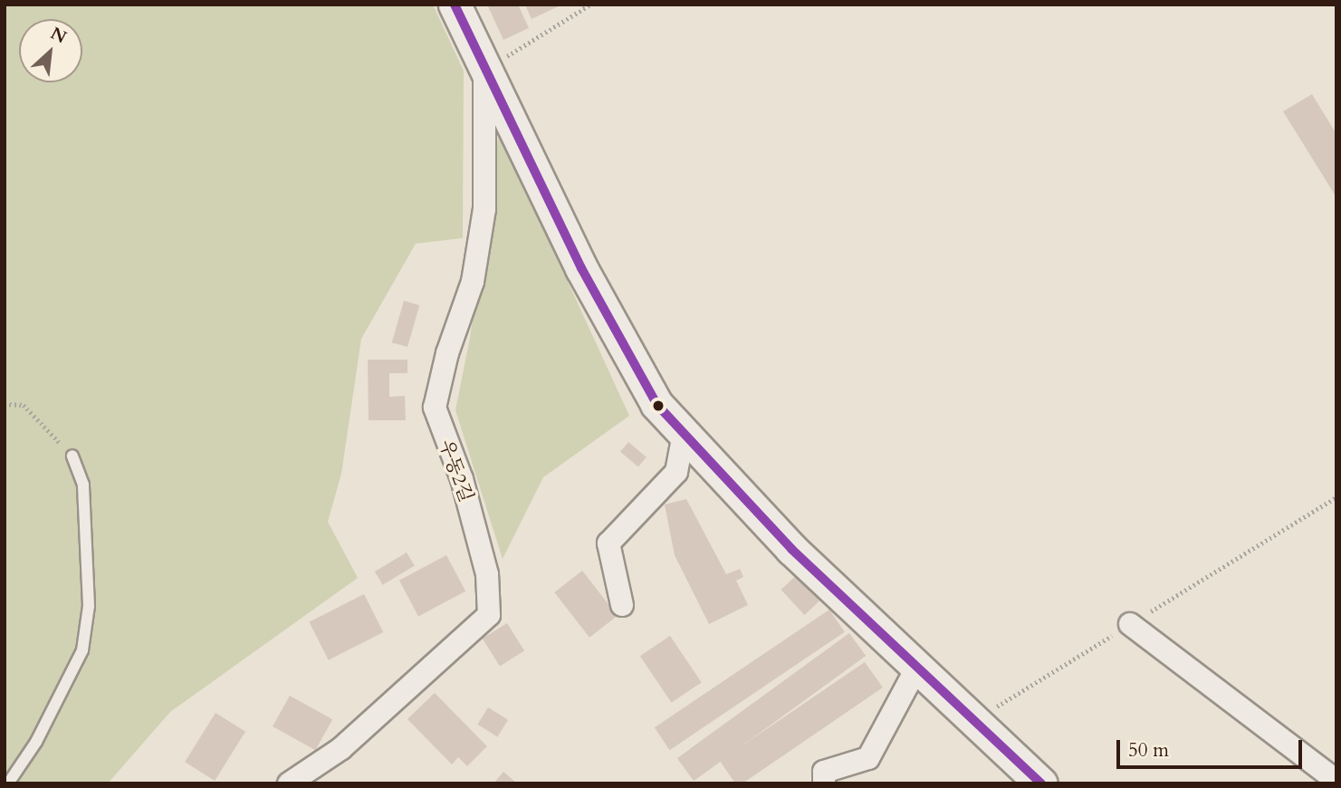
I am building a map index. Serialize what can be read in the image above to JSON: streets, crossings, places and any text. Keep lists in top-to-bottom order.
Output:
{
  "streets": {
    "street": ["우동2길"]
  },
  "scale_bar": "50 m",
  "north": "top right"
}
